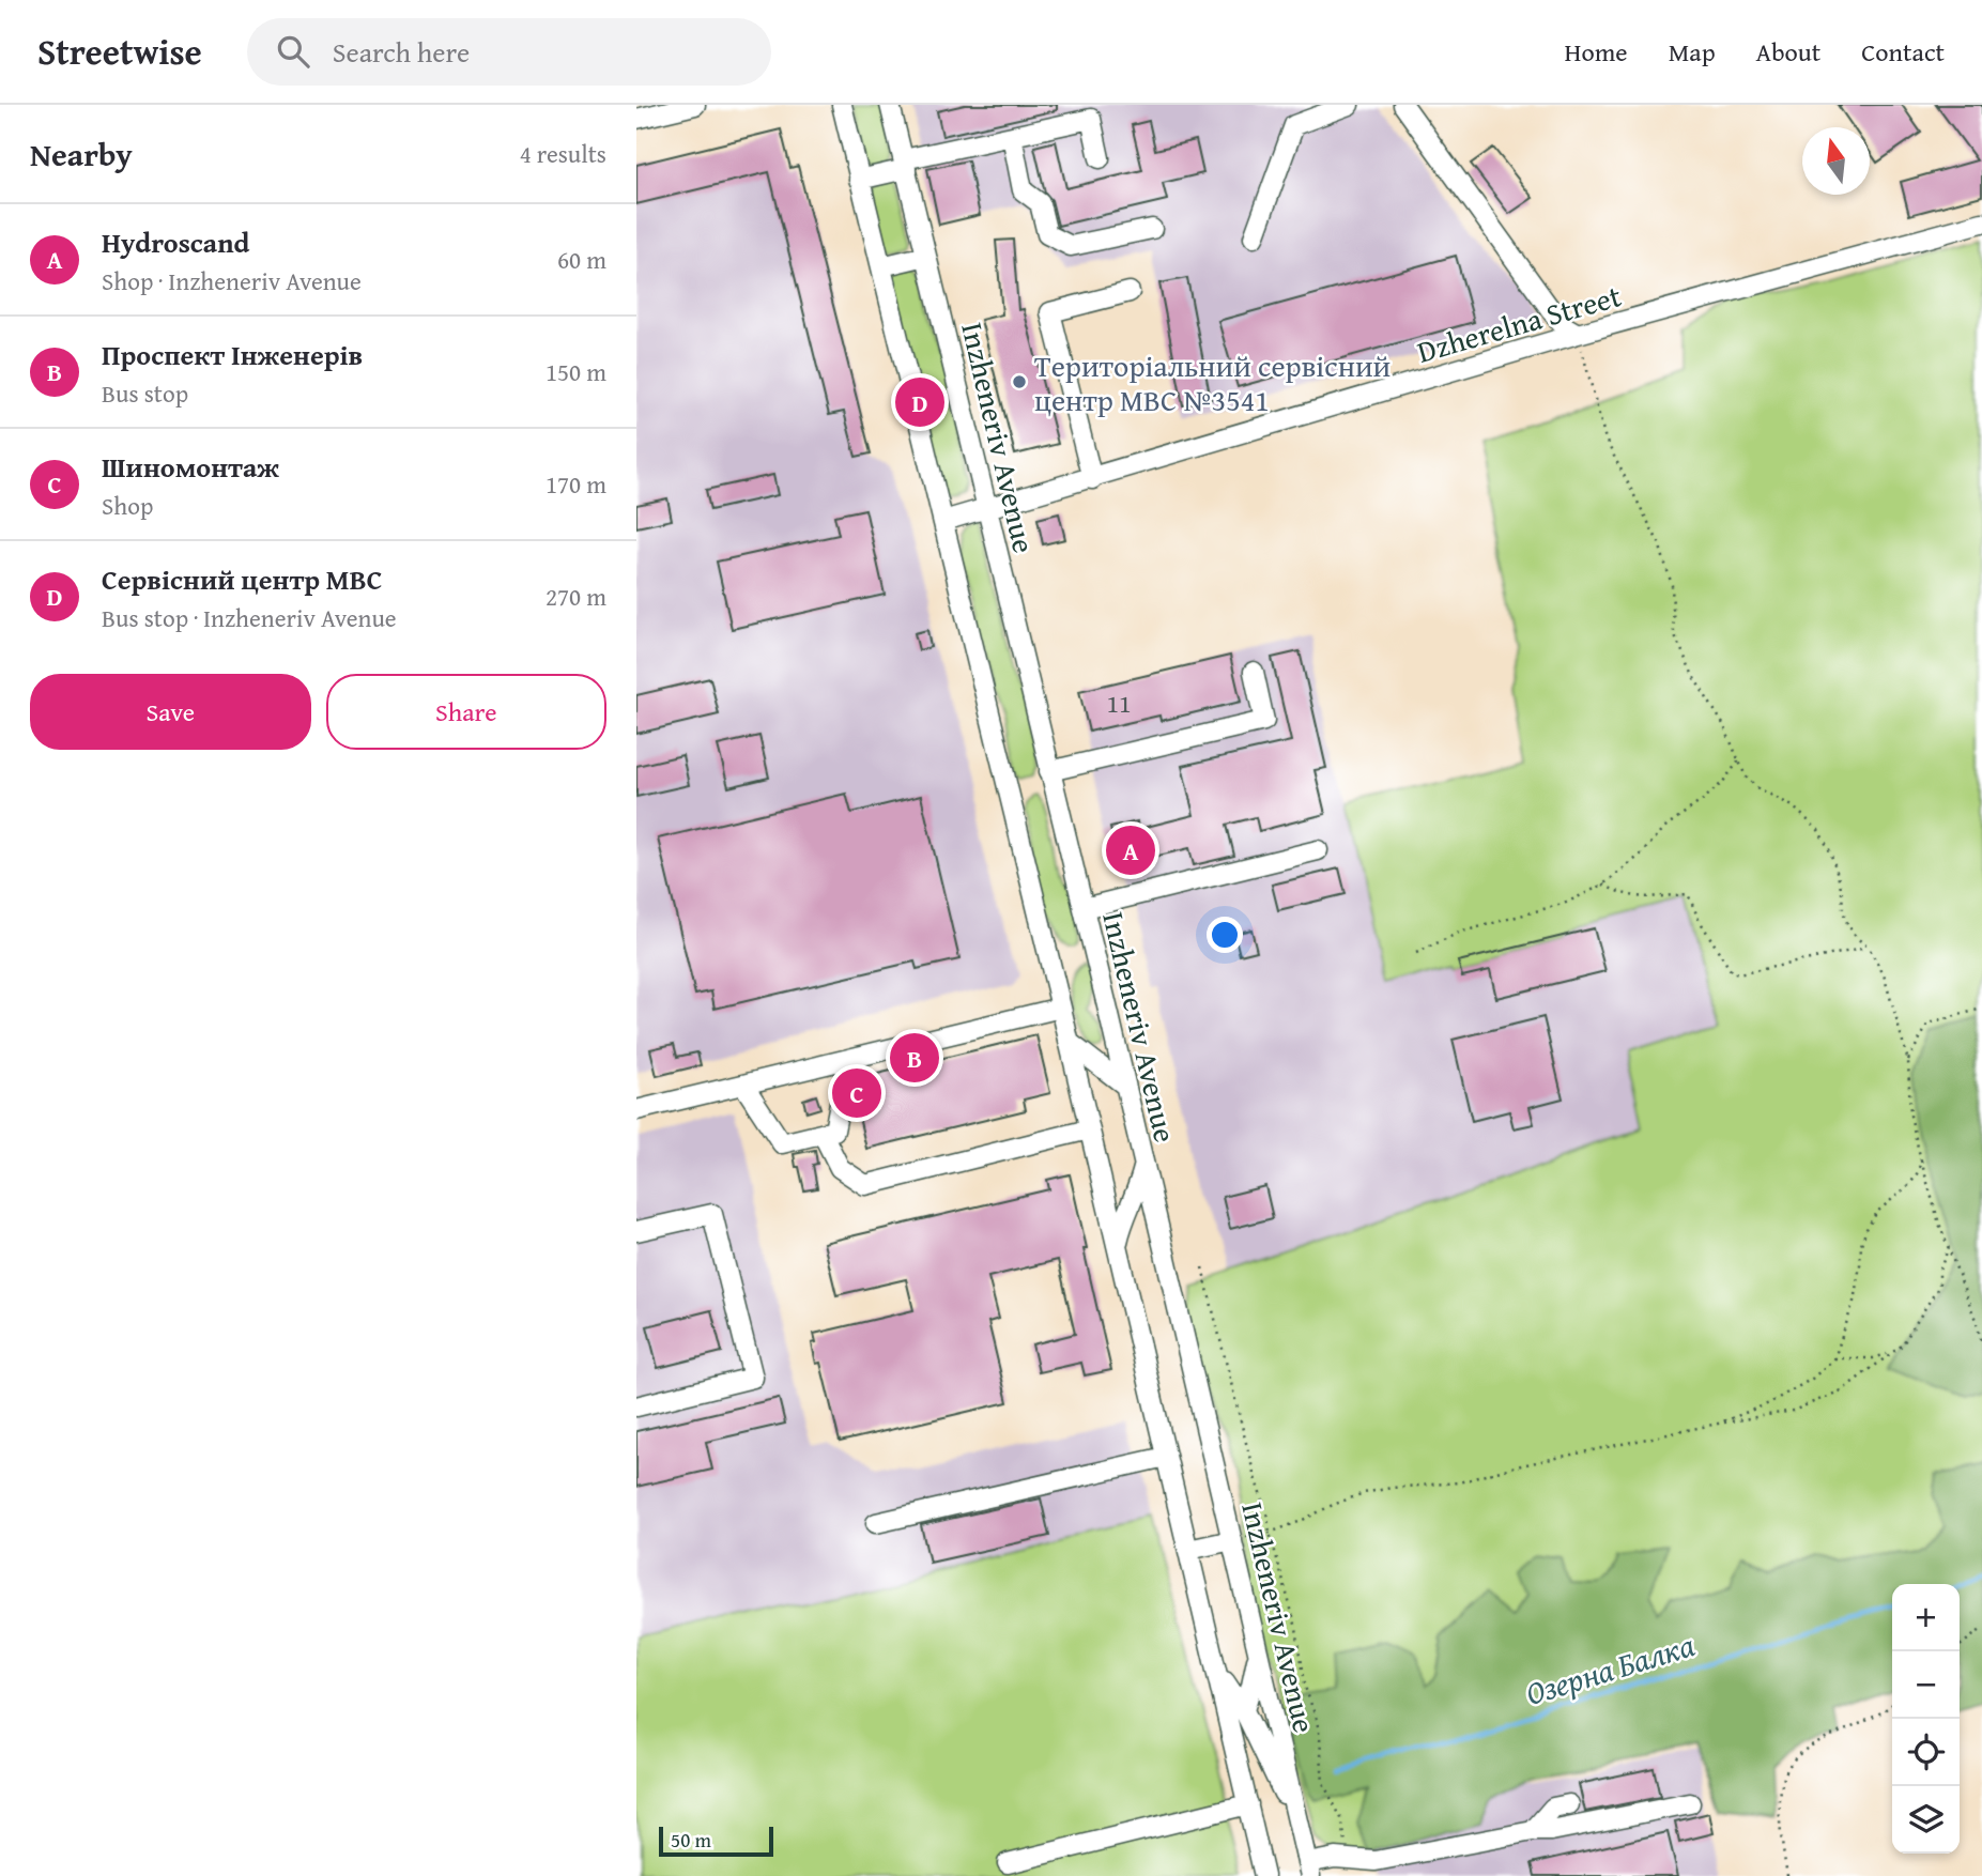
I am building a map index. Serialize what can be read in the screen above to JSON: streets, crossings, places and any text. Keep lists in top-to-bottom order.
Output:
{
  "streets": {
    "street": ["Dzherelna Street", "Inzheneriv Avenue"]
  },
  "crossings": [
    ["Dzherelna Street", "Inzheneriv Avenue"]
  ],
  "water": ["Озерна Балка"],
  "places": ["Територіальний сервісний центр МВС №3541"],
  "house_numbers": ["11"],
  "scale_bar": "50 m",
  "north": "top",
  "page": {
    "header": "Streetwise",
    "search": "Search here",
    "nav": [
      "Home",
      "Map",
      "About",
      "Contact"
    ],
    "heading": ["Nearby", "4 results"],
    "list": [
      {
        "mark": "A",
        "name": "Hydroscand",
        "note": "Shop · Inzheneriv Avenue",
        "value": "60 m"
      },
      {
        "mark": "B",
        "name": "Проспект Інженерів",
        "note": "Bus stop",
        "value": "150 m"
      },
      {
        "mark": "C",
        "name": "Шиномонтаж",
        "note": "Shop",
        "value": "170 m"
      },
      {
        "mark": "D",
        "name": "Сервісний центр МВС",
        "note": "Bus stop · Inzheneriv Avenue",
        "value": "270 m"
      }
    ],
    "pins": [
      "D",
      "A",
      "B",
      "C"
    ],
    "buttons": ["Save", "Share"],
    "map_buttons": ["+", "−"],
    "scale": "50 m"
  }
}
